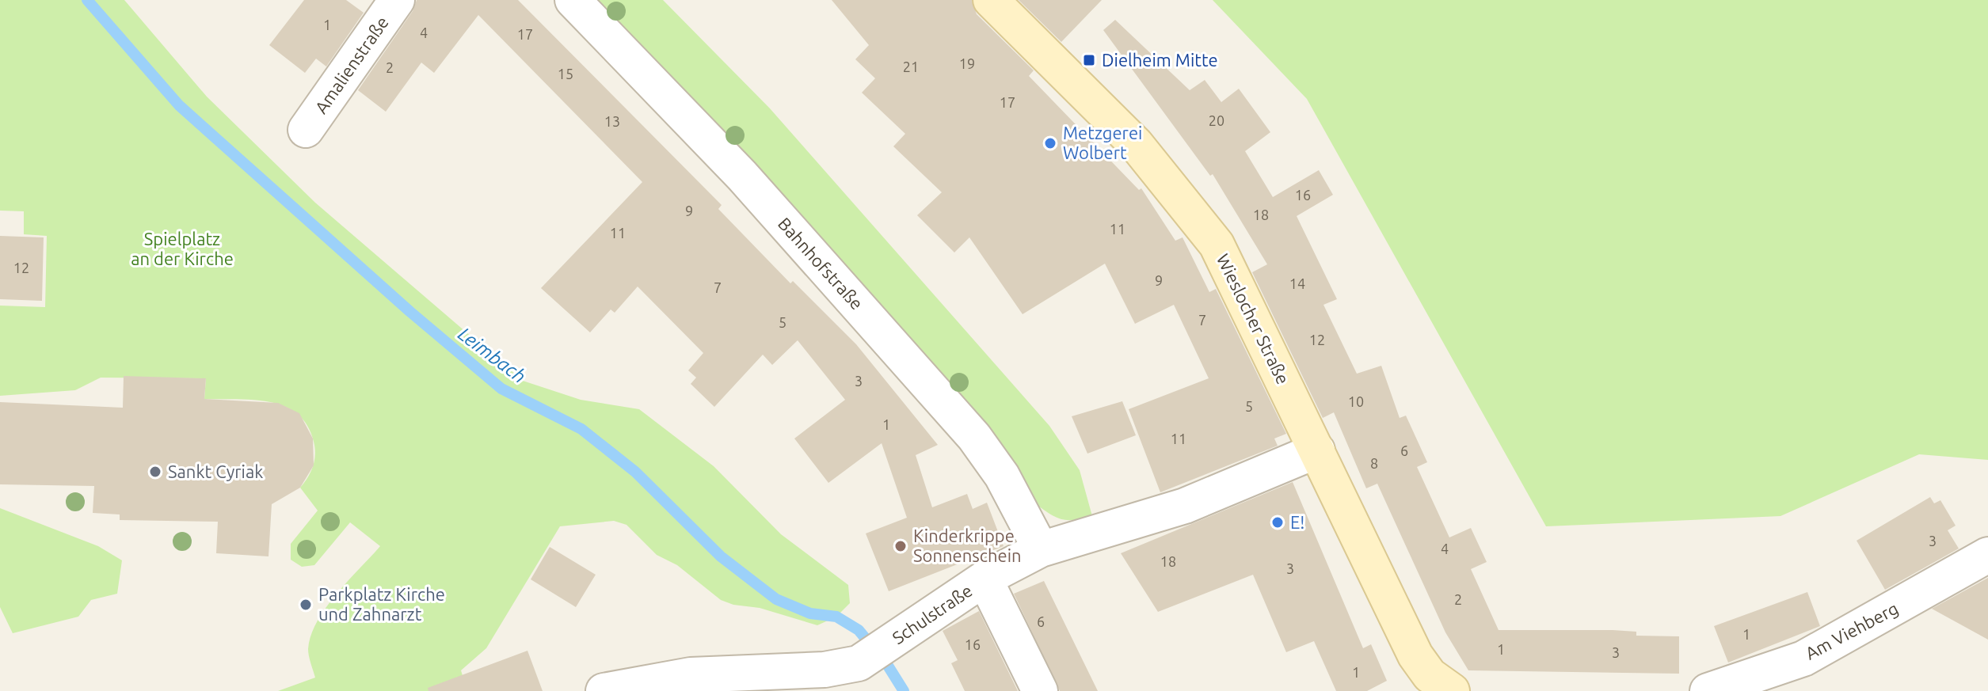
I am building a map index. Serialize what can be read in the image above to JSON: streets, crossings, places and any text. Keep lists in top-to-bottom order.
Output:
{
  "streets": {
    "main road": ["Wieslocher Straße"],
    "street": [
      "Amalienstraße",
      "Bahnhofstraße",
      "Schulstraße",
      "Am Viehberg"
    ]
  },
  "crossings": [
    ["Bahnhofstraße", "Schulstraße"],
    ["Wieslocher Straße", "Schulstraße"]
  ],
  "water": ["Leimbach"],
  "parks": ["Spielplatz an der Kirche"],
  "places": {
    "transit": ["Dielheim Mitte"],
    "other": [
      "Metzgerei Wolbert",
      "Sankt Cyriak",
      "E!",
      "Kinderkrippe Sonnenschein",
      "Parkplatz Kirche und Zahnarzt"
    ]
  },
  "house_numbers": [
    "1",
    "4",
    "17",
    "19",
    "21",
    "2",
    "15",
    "17",
    "20",
    "13",
    "16",
    "9",
    "18",
    "11",
    "11",
    "12",
    "9",
    "14",
    "7",
    "7",
    "5",
    "12",
    "3",
    "10",
    "5",
    "1",
    "11",
    "6",
    "8",
    "3",
    "4",
    "18",
    "3",
    "2",
    "6",
    "1",
    "16",
    "1",
    "3",
    "1"
  ]
}
